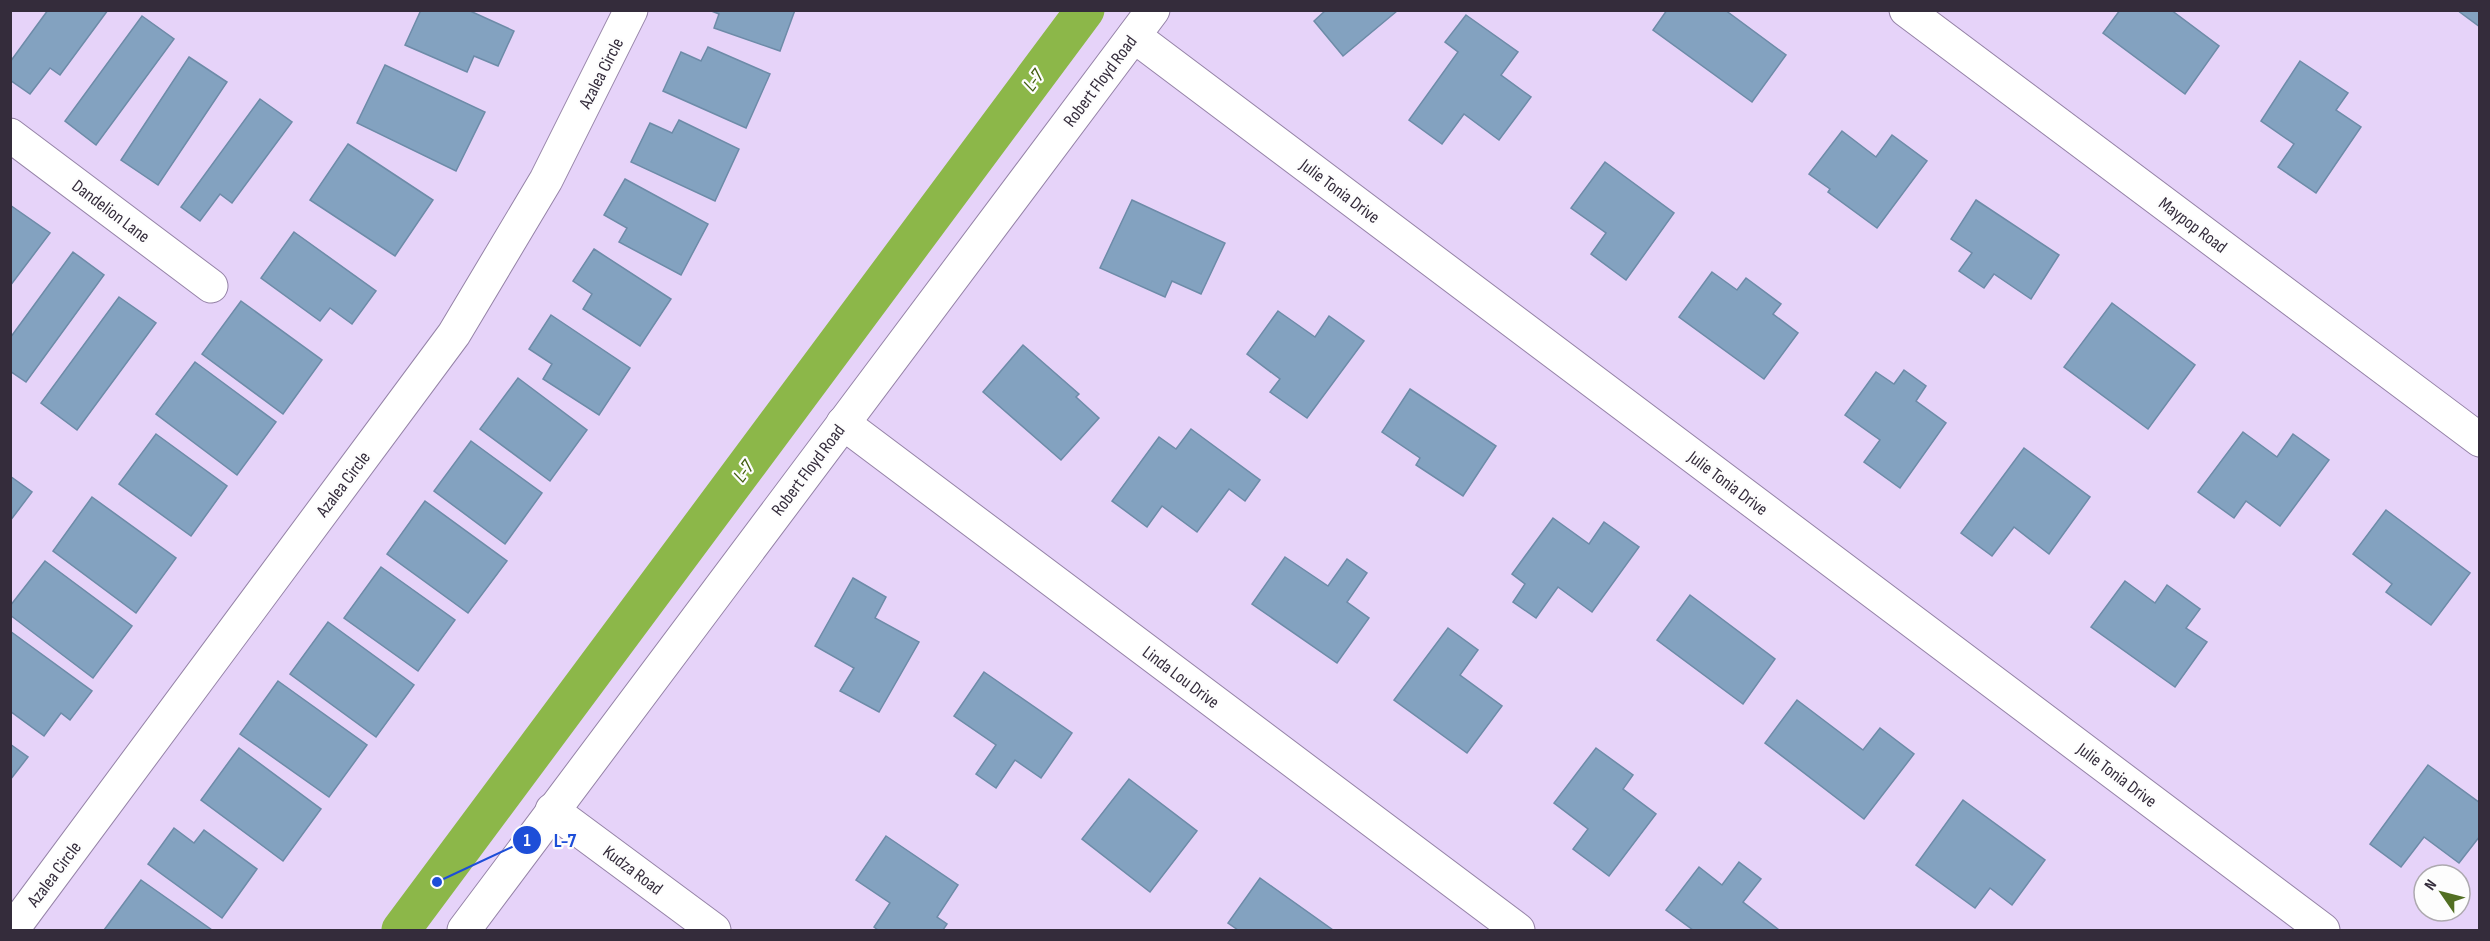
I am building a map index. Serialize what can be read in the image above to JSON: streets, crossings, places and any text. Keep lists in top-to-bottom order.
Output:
{
  "streets": {
    "street": [
      "Azalea Circle",
      "Robert Floyd Road",
      "Julie Tonia Drive",
      "Dandelion Lane",
      "Maypop Road",
      "Linda Lou Drive",
      "Kudza Road"
    ]
  },
  "crossings": [
    ["Robert Floyd Road", "Julie Tonia Drive"],
    ["Robert Floyd Road", "Linda Lou Drive"],
    ["Robert Floyd Road", "Kudza Road"]
  ],
  "water": ["L-7"],
  "places": ["L-7"],
  "north": "top left"
}
